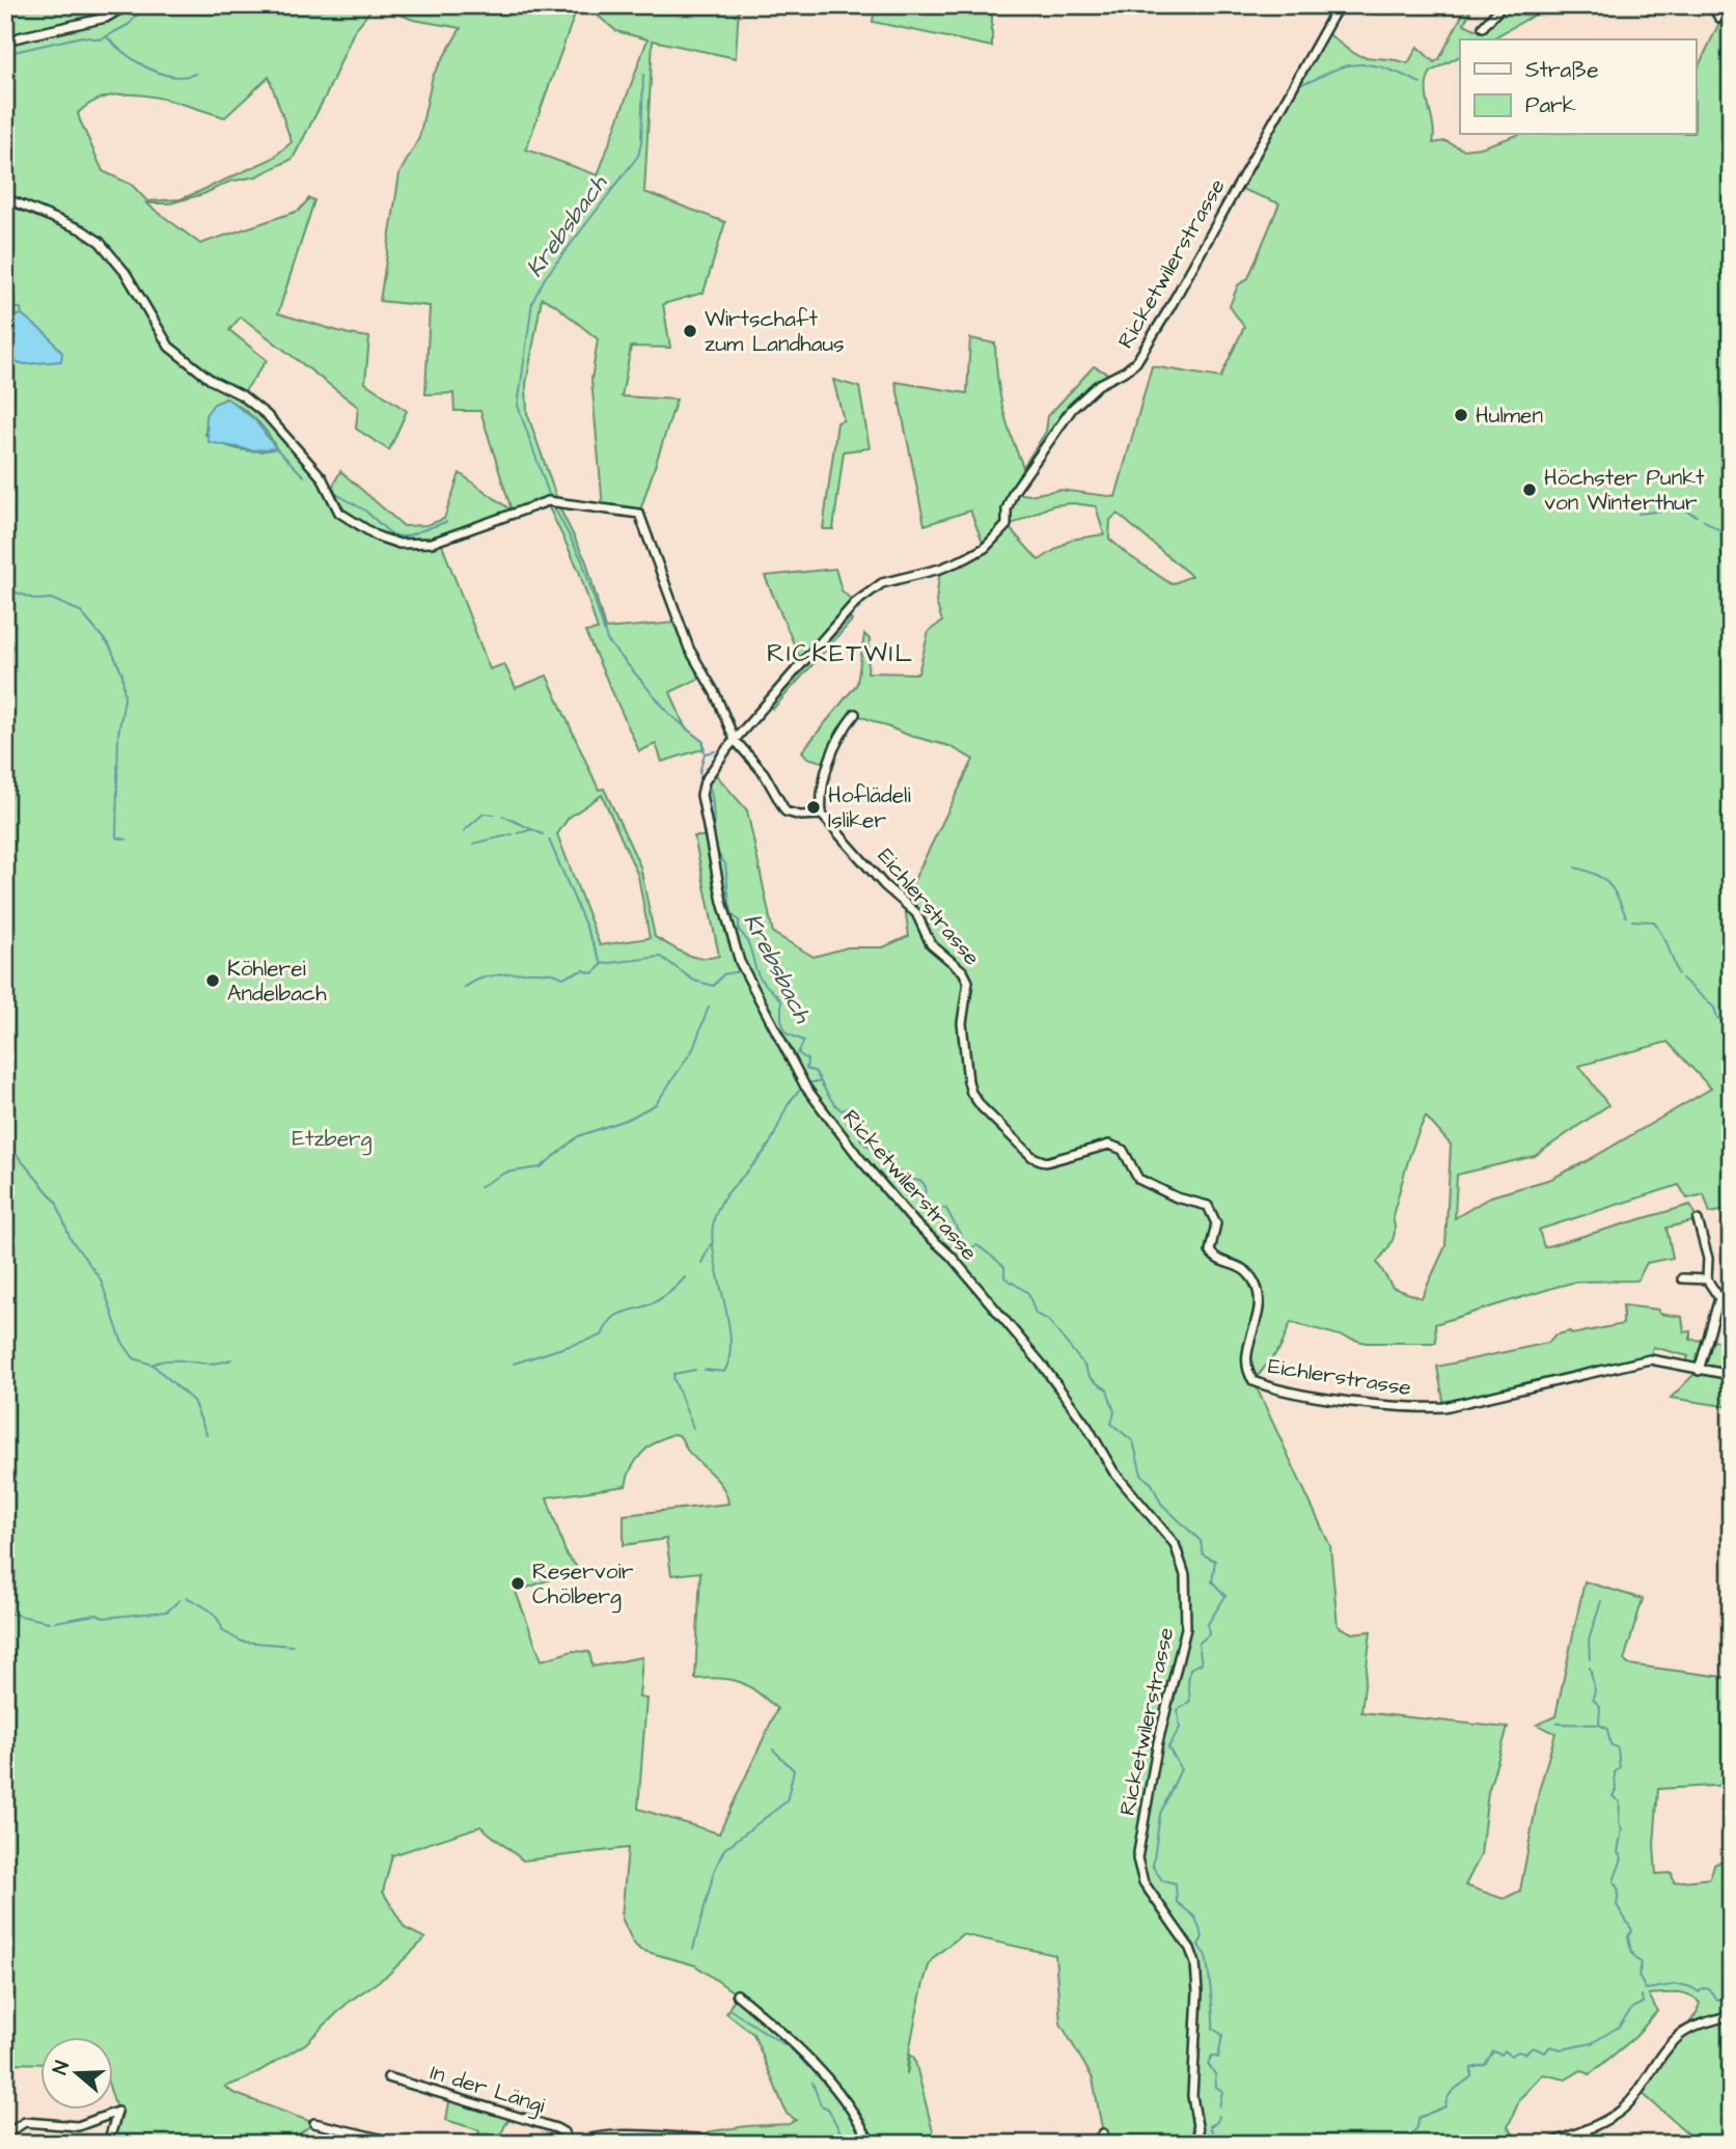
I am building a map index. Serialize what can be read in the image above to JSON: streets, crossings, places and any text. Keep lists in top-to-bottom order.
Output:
{
  "streets": {
    "street": ["Ricketwilerstrasse", "Eichlerstrasse", "In der Längi"]
  },
  "districts": ["RICKETWIL"],
  "water": ["Krebsbach"],
  "parks": ["Etzberg"],
  "places": [
    "Wirtschaft zum Landhaus",
    "Hulmen",
    "Höchster Punkt von Winterthur",
    "Hoflädeli Isliker",
    "Köhlerei Andelbach",
    "Reservoir Chölberg"
  ],
  "legend": ["Straße", "Park"],
  "north": "left"
}
